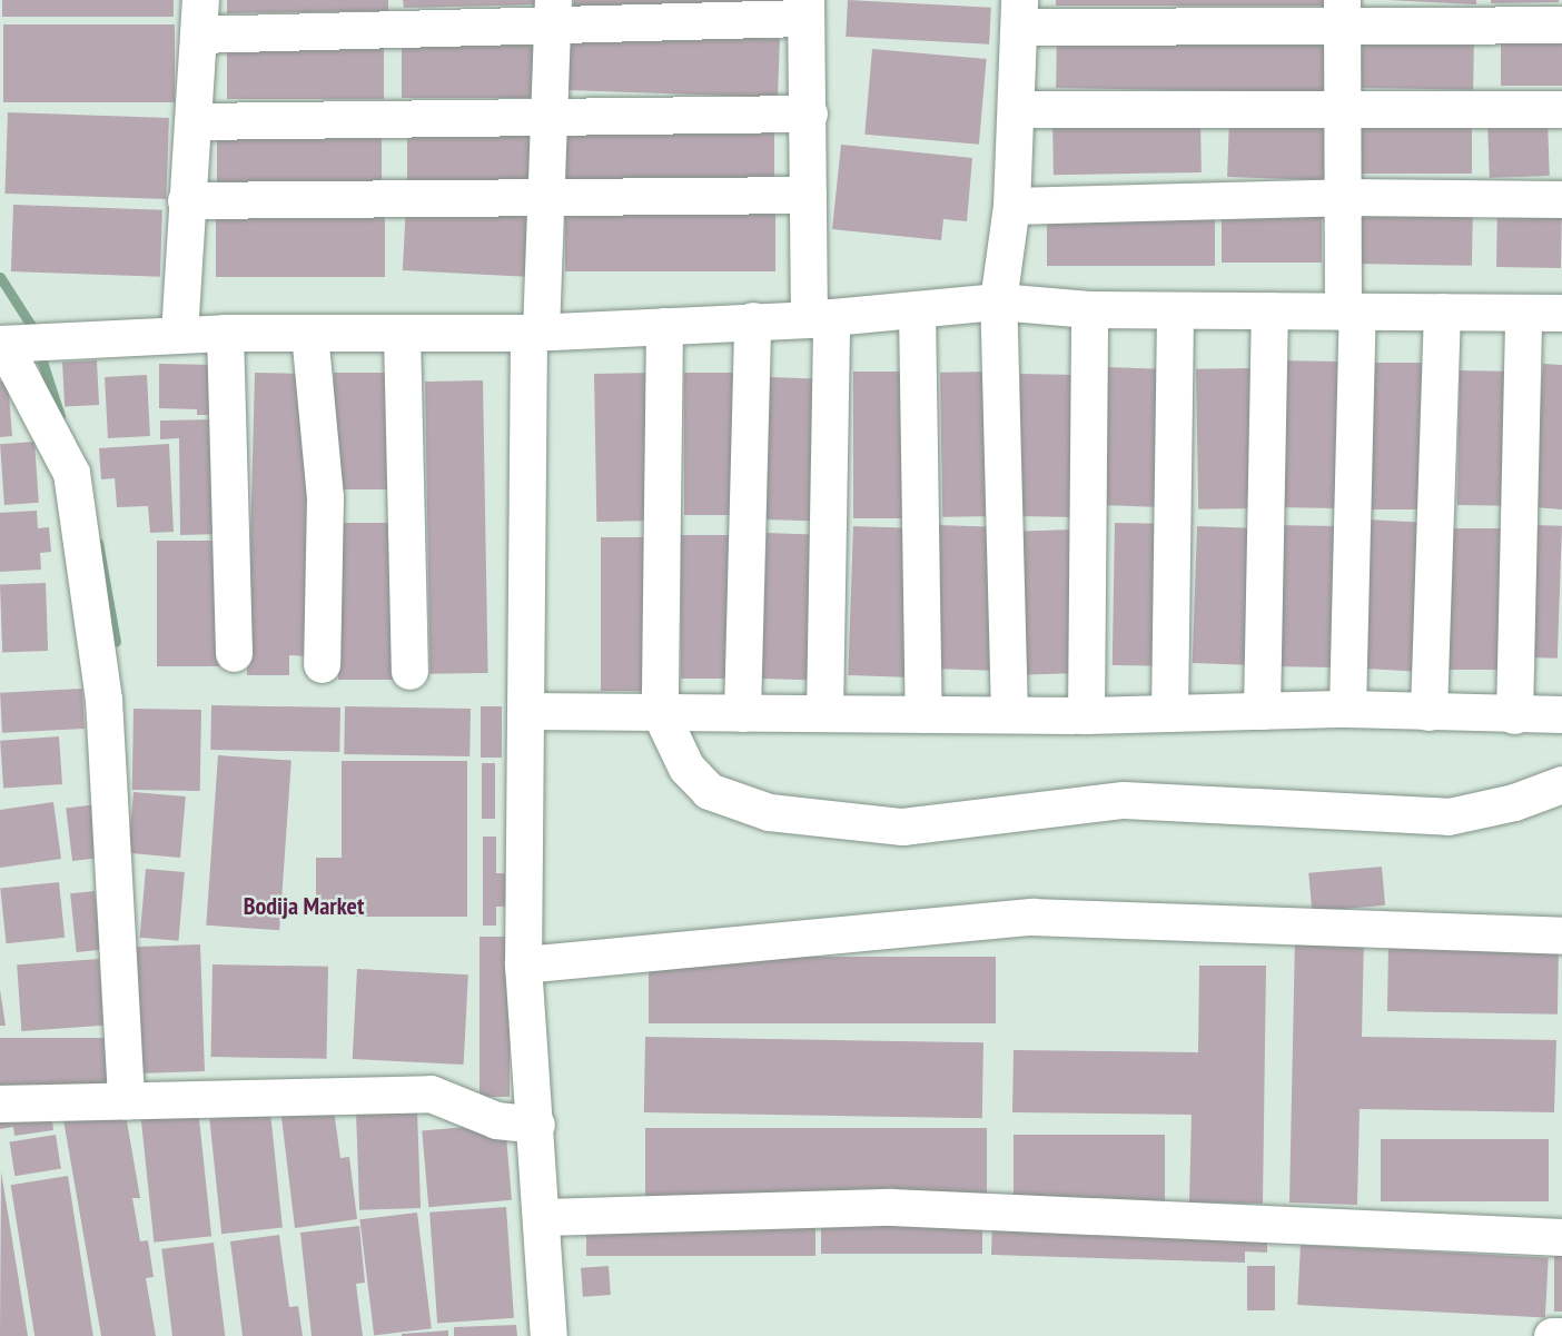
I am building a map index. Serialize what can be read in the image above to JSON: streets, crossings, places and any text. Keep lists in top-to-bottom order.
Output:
{
  "districts": ["Bodija Market"]
}
